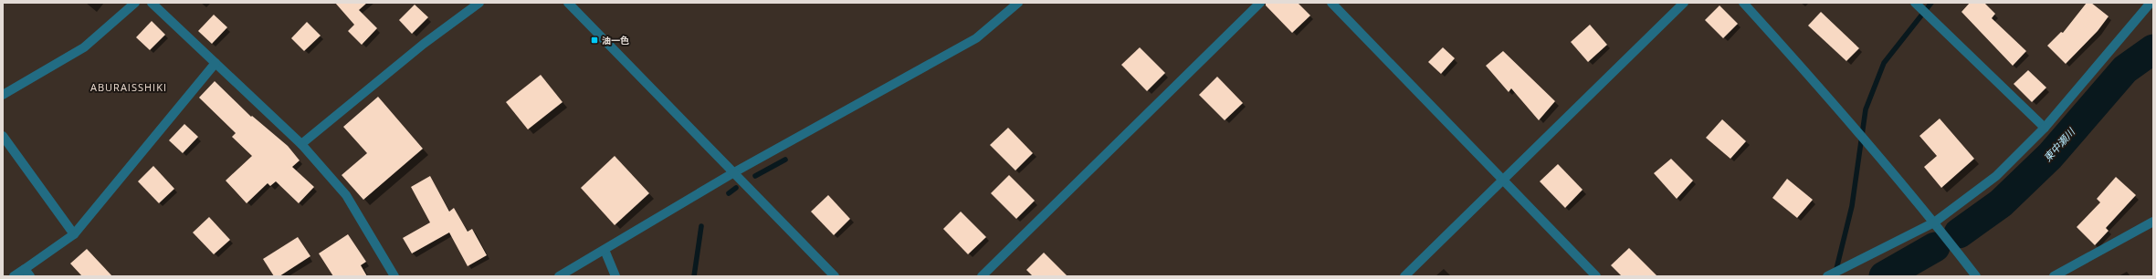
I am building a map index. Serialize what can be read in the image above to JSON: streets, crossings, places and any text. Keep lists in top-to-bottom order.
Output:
{
  "districts": ["ABURAISSHIKI"],
  "water": ["東中瀬川"],
  "places": {
    "transit": ["油一色"]
  }
}
